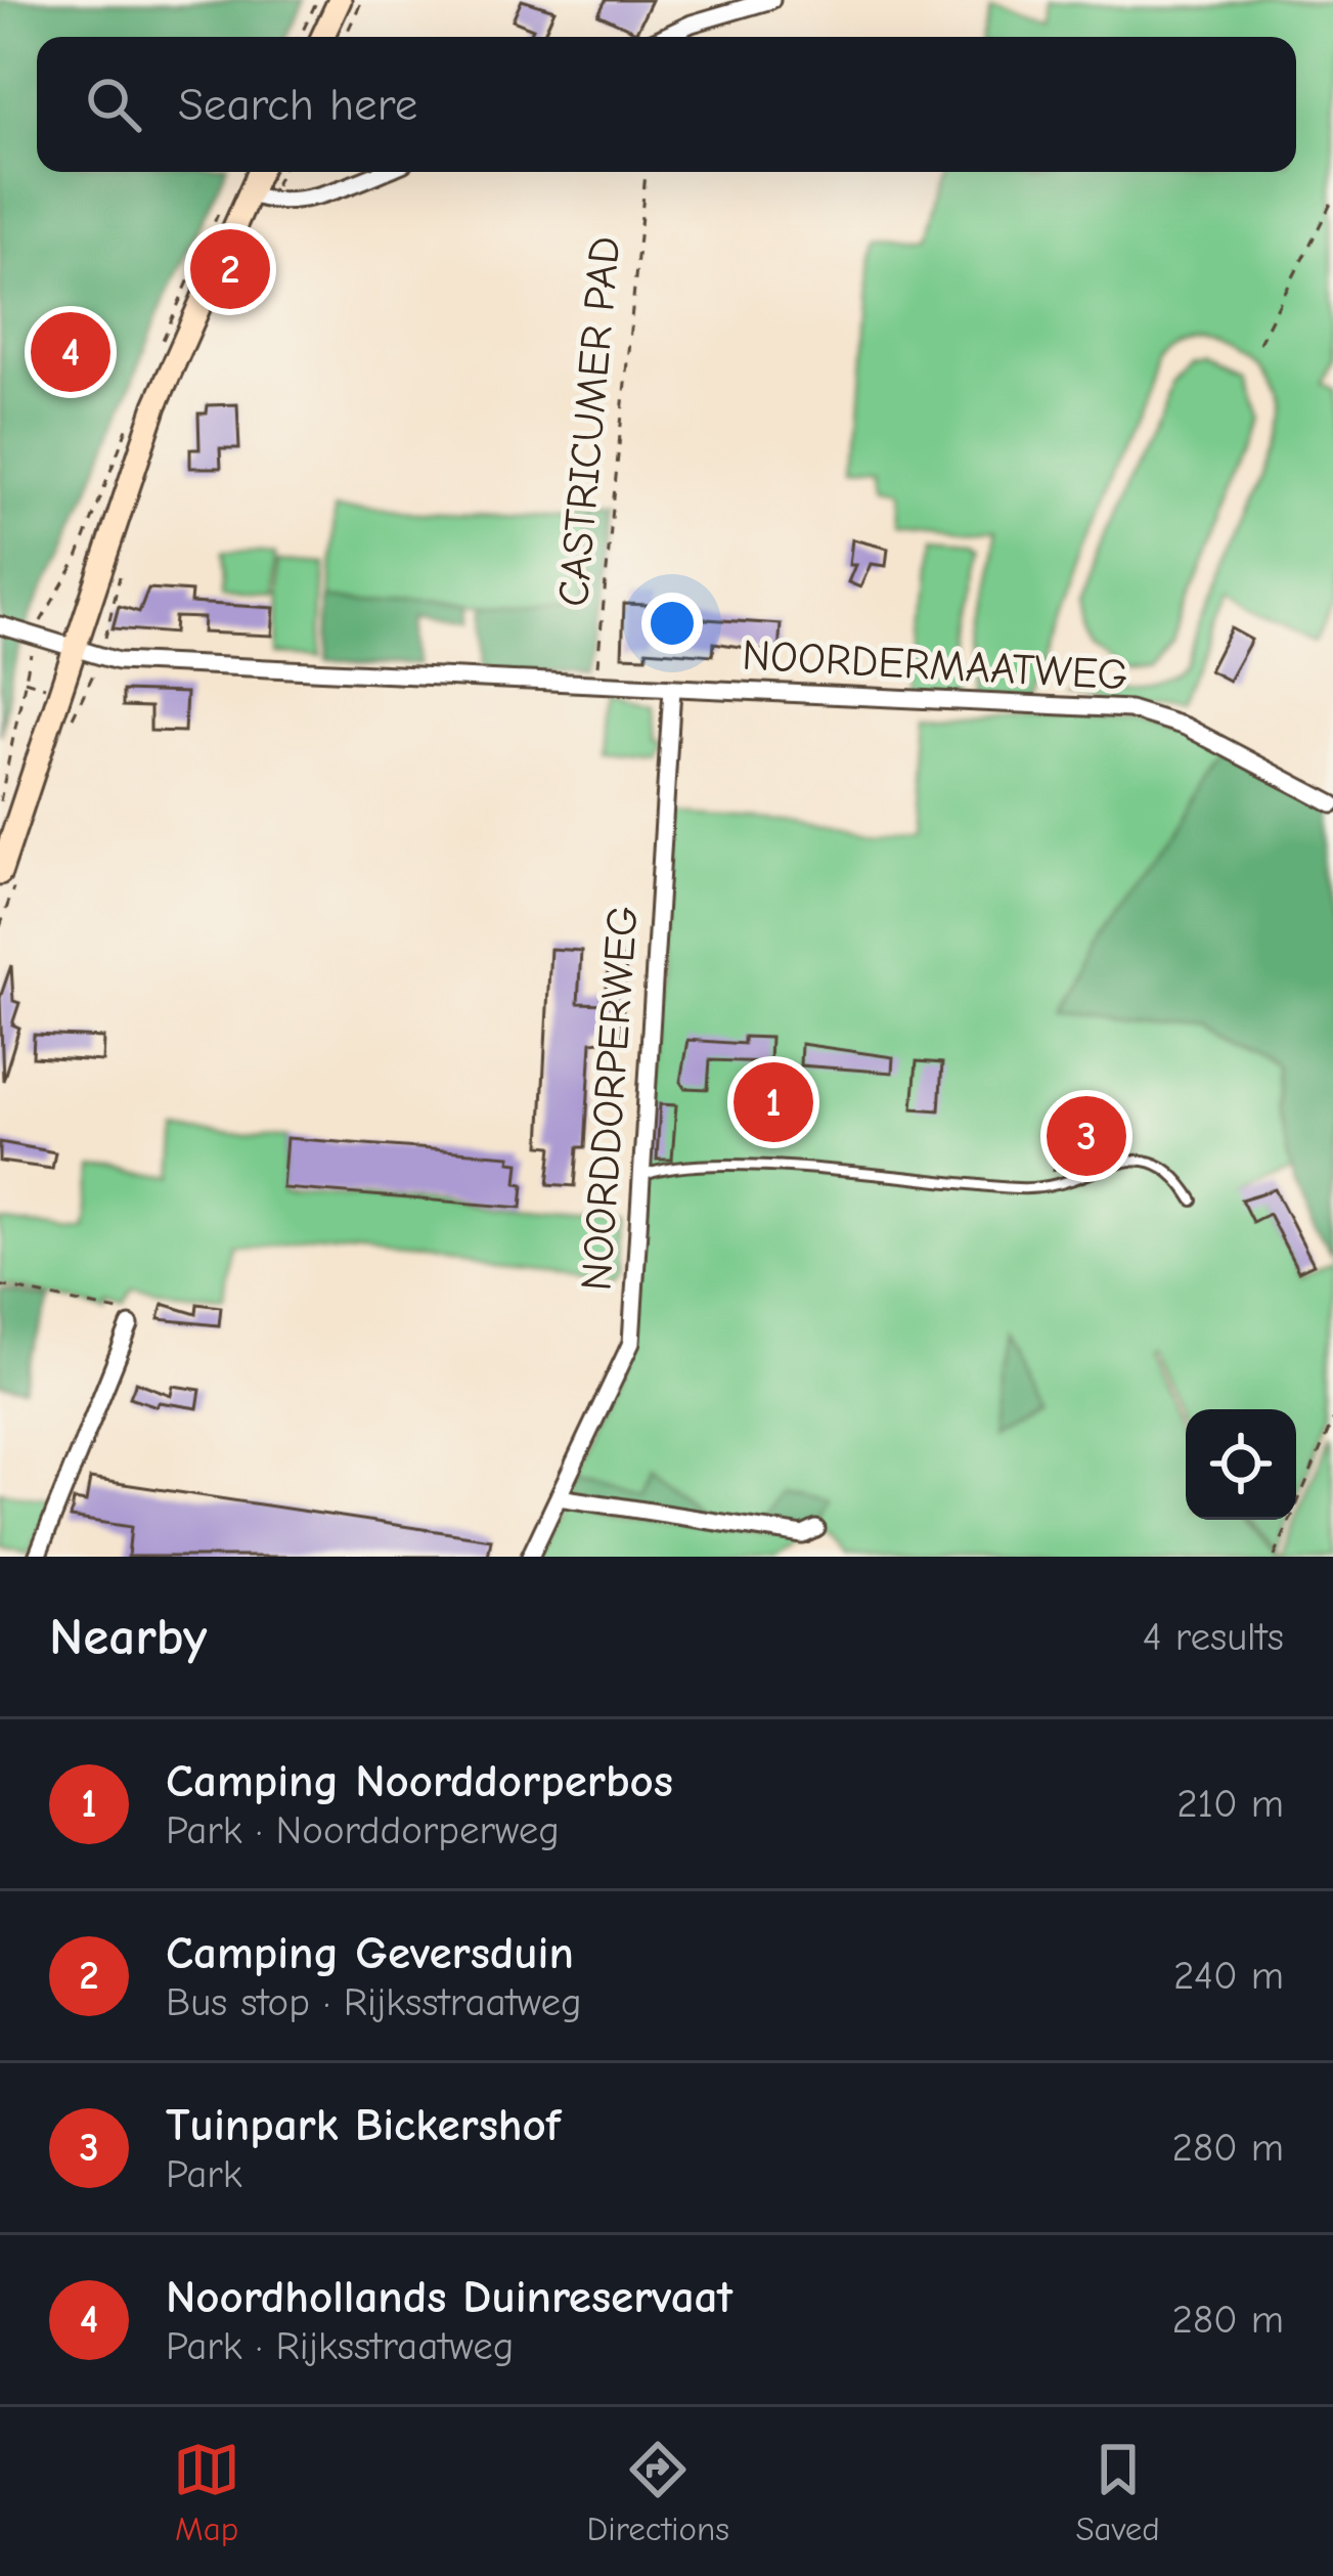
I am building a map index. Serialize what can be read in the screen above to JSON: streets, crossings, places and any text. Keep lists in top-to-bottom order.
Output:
{
  "streets": {
    "street": ["NOORDERMAATWEG", "NOORDDORPERWEG"],
    "path": ["CASTRICUMER PAD"]
  },
  "crossings": [
    ["CASTRICUMER PAD", "NOORDERMAATWEG"],
    ["NOORDERMAATWEG", "NOORDDORPERWEG"]
  ],
  "page": {
    "search": "Search here",
    "pins": [
      "2",
      "4",
      "1",
      "3"
    ],
    "heading": ["Nearby", "4 results"],
    "list": [
      {
        "mark": "1",
        "name": "Camping Noorddorperbos",
        "note": "Park · Noorddorperweg",
        "value": "210 m"
      },
      {
        "mark": "2",
        "name": "Camping Geversduin",
        "note": "Bus stop · Rijksstraatweg",
        "value": "240 m"
      },
      {
        "mark": "3",
        "name": "Tuinpark Bickershof",
        "note": "Park",
        "value": "280 m"
      },
      {
        "mark": "4",
        "name": "Noordhollands Duinreservaat",
        "note": "Park · Rijksstraatweg",
        "value": "280 m"
      }
    ],
    "nav": ["Map", "Directions", "Saved"]
  }
}
